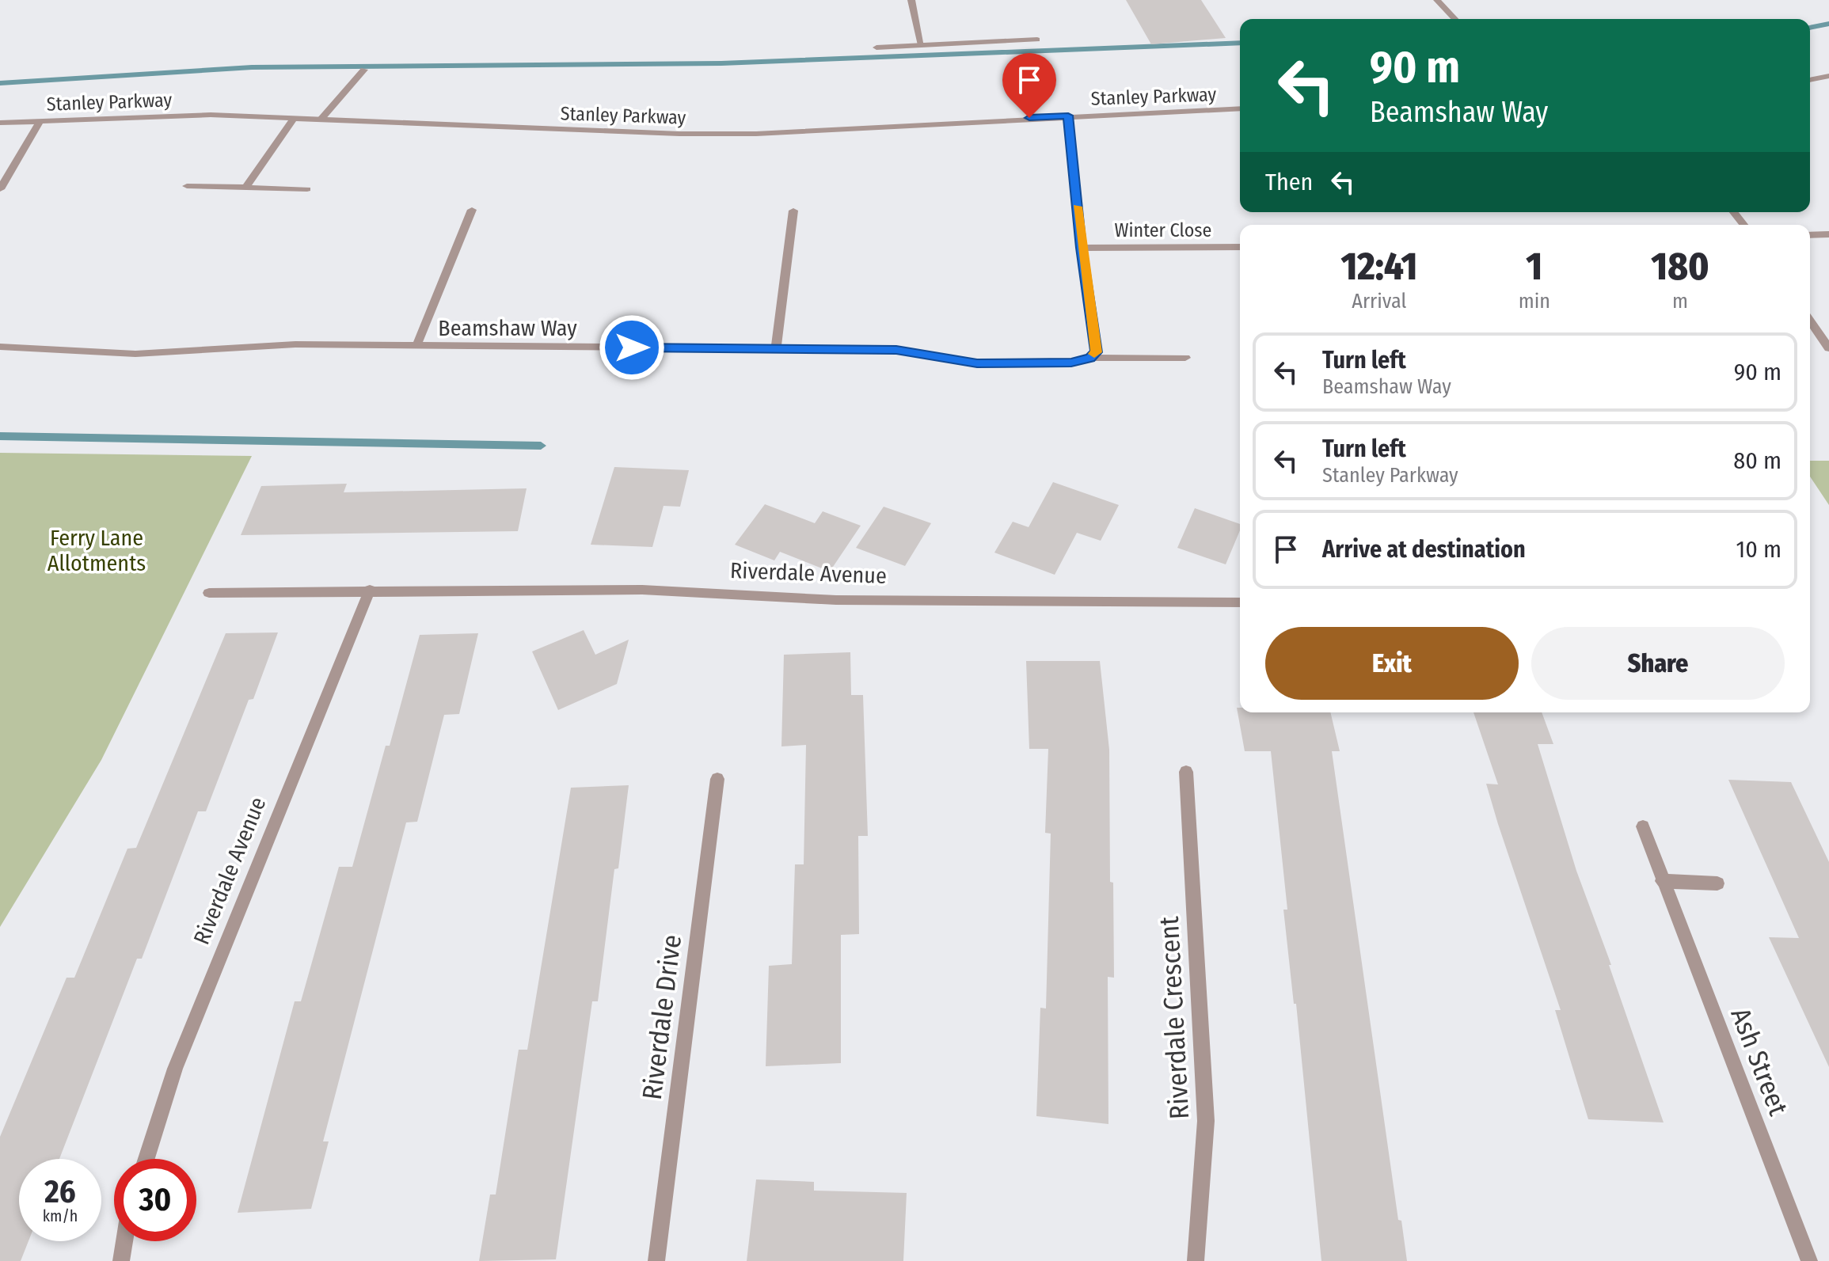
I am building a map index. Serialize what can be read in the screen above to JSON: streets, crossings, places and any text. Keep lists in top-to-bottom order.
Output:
{
  "streets": {
    "street": [
      "Stanley Parkway",
      "Winter Close",
      "Beamshaw Way",
      "Riverdale Avenue",
      "Riverdale Drive",
      "Riverdale Crescent",
      "Ash Street"
    ]
  },
  "parks": ["Ferry Lane Allotments"],
  "page": {
    "turn": ["90 m", "Beamshaw Way"],
    "then": "Then",
    "eta": [
      "12:41",
      "Arrival",
      "1",
      "min",
      "180",
      "m"
    ],
    "list": [
      {
        "name": "Turn left",
        "note": "Beamshaw Way",
        "value": "90 m"
      },
      {
        "name": "Turn left",
        "note": "Stanley Parkway",
        "value": "80 m"
      },
      {
        "name": "Arrive at destination",
        "value": "10 m"
      }
    ],
    "buttons": ["Exit", "Share"],
    "speed": "26 km/h",
    "limit": "30"
  }
}
